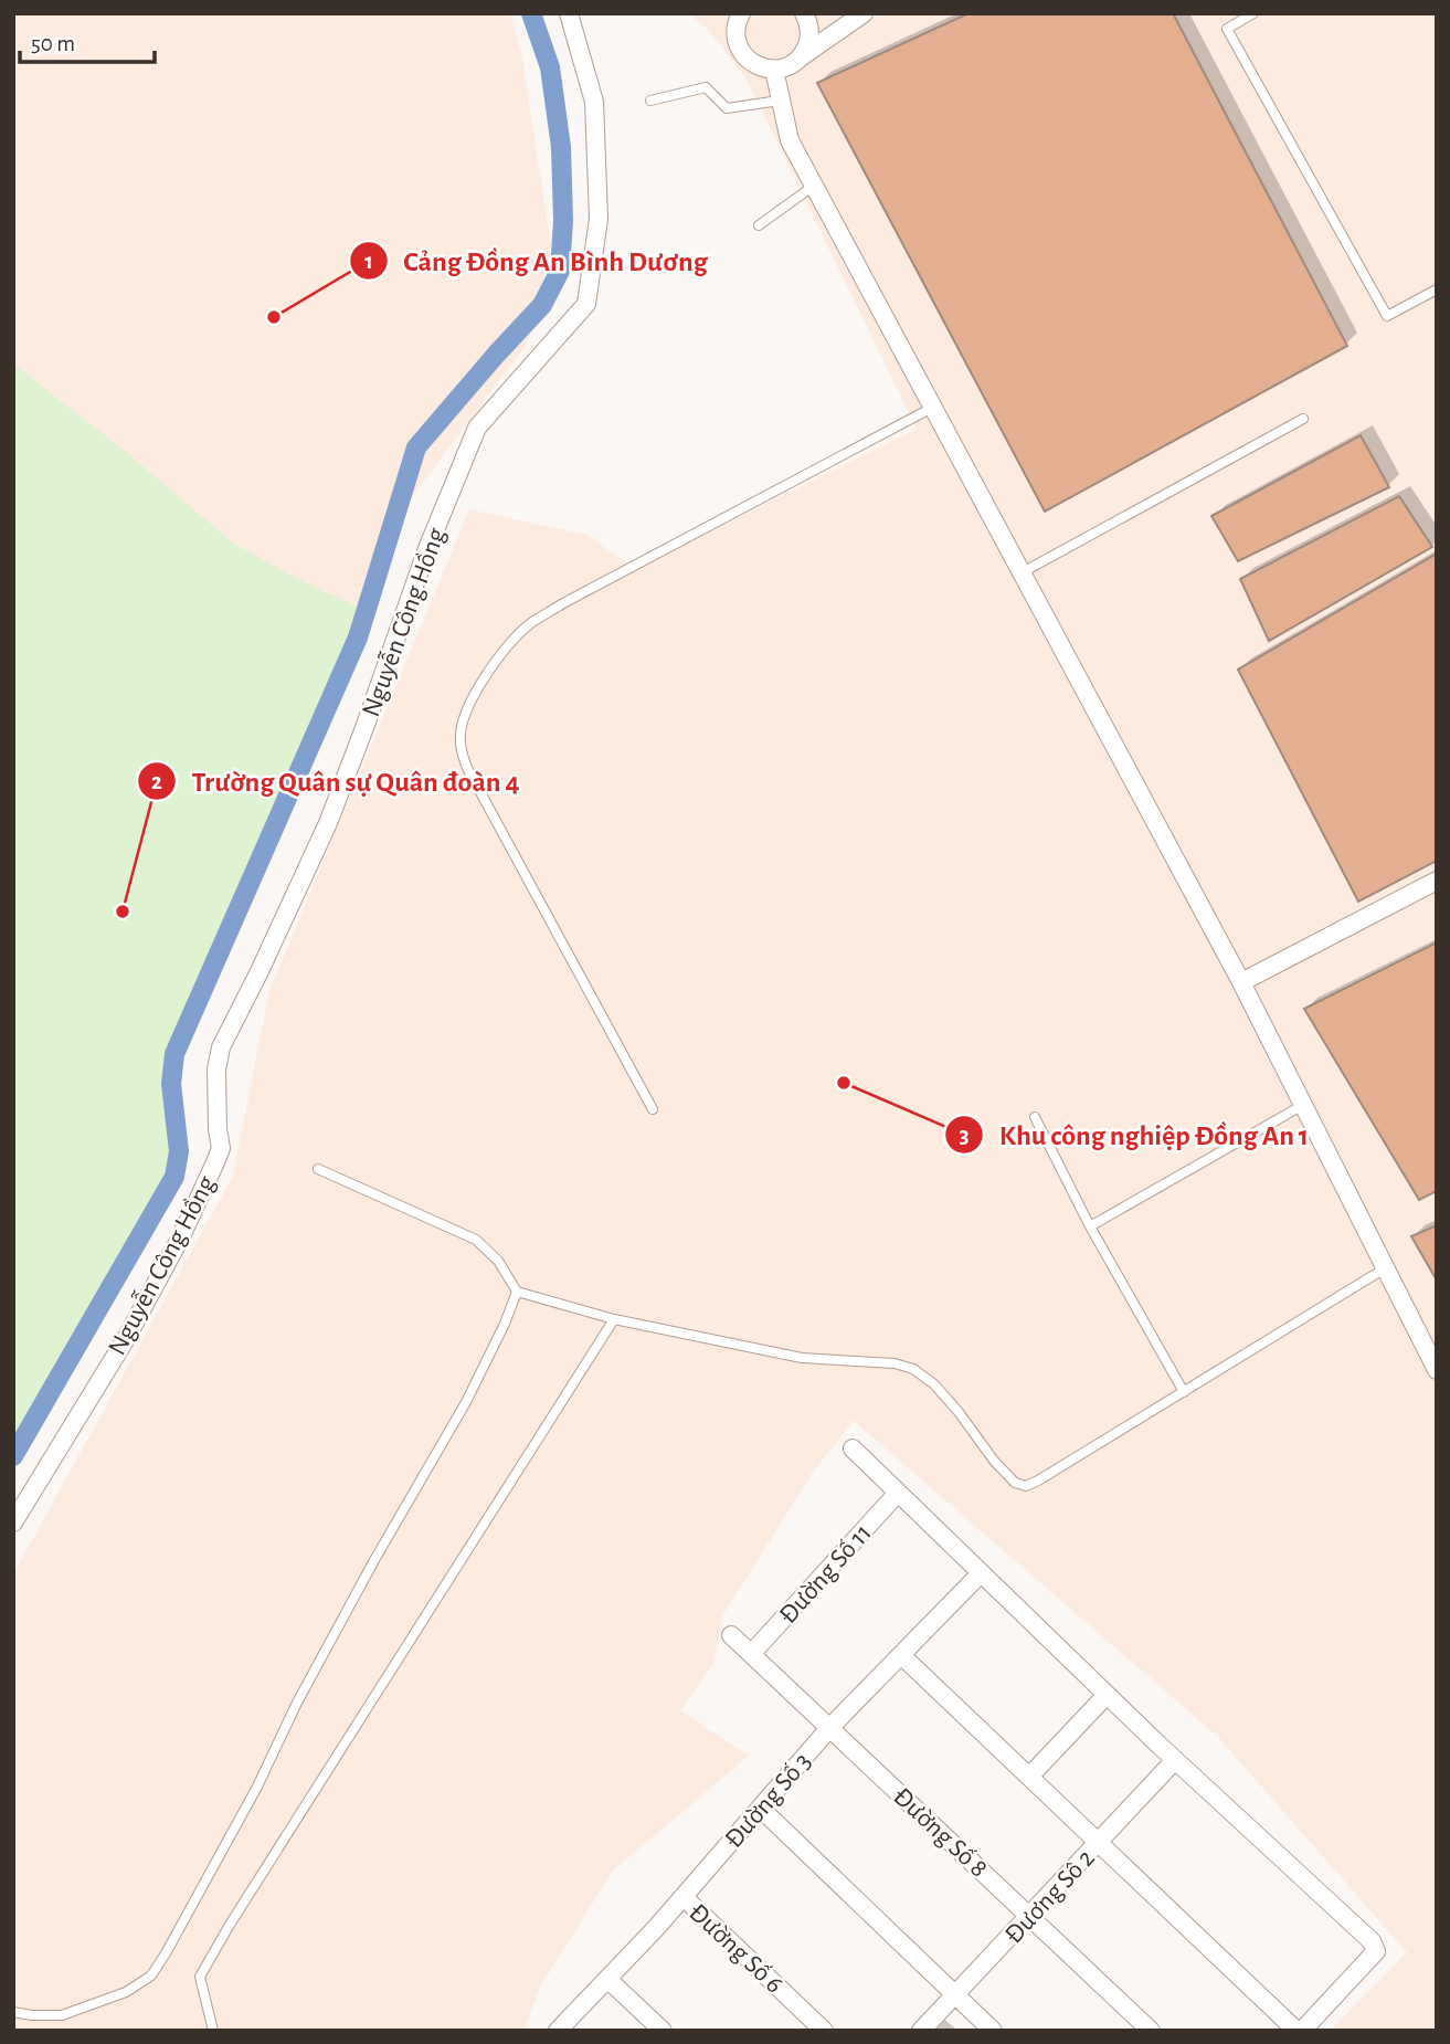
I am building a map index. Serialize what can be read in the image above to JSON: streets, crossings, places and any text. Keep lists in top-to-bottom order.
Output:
{
  "streets": {
    "street": [
      "Nguyễn Công Hồng",
      "Đường Số 11",
      "Đường Số 3",
      "Đường Số 8",
      "Đương Sô 2",
      "Đường Số 6"
    ]
  },
  "crossings": [
    ["Đường Số 11", "Đường Số 8"],
    ["Đường Số 3", "Đường Số 8"],
    ["Đường Số 3", "Đường Số 6"],
    ["Đường Số 8", "Đương Sô 2"]
  ],
  "places": ["Cảng Đồng An Bình Dương", "Trường Quân sự Quân đoàn 4", "Khu công nghiệp Đồng An 1"],
  "scale_bar": "50 m"
}
